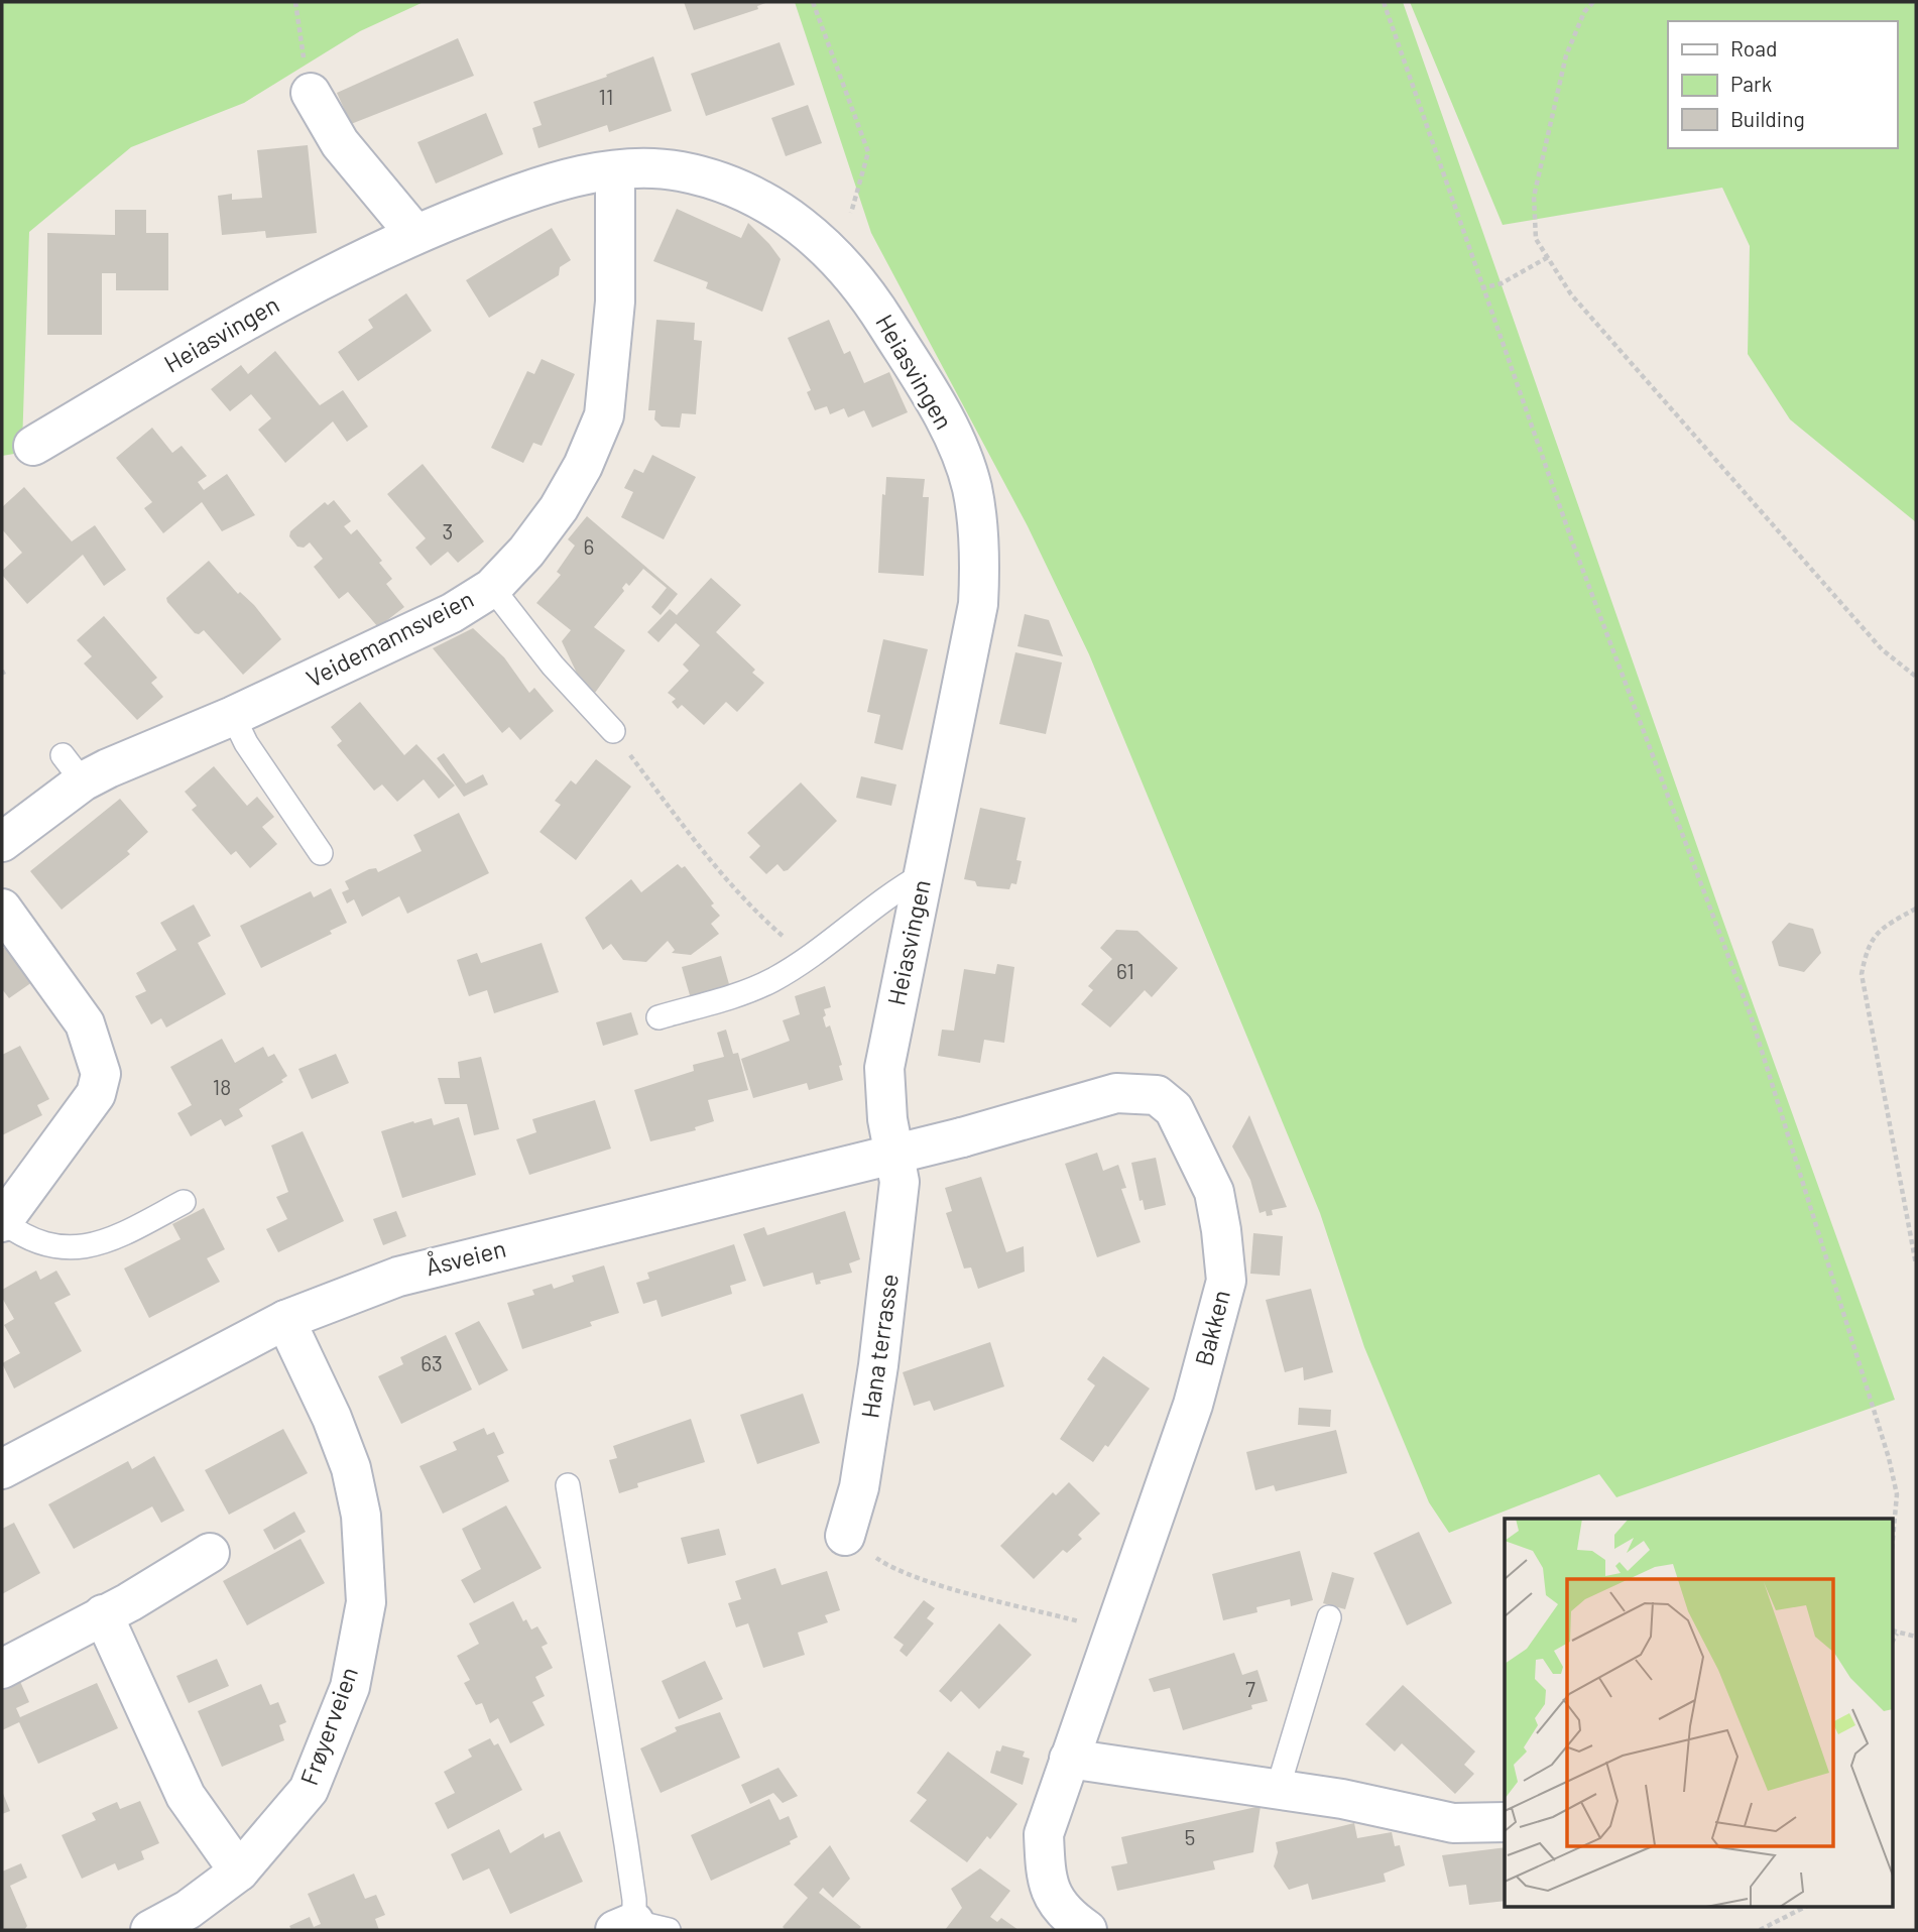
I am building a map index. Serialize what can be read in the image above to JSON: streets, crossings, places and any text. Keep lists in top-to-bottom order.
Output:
{
  "streets": {
    "street": [
      "Heiasvingen",
      "Veidemannsveien",
      "Åsveien",
      "Bakken",
      "Hana terrasse",
      "Frøyerveien"
    ]
  },
  "crossings": [
    ["Heiasvingen", "Veidemannsveien"],
    ["Heiasvingen", "Åsveien"],
    ["Heiasvingen", "Hana terrasse"],
    ["Åsveien", "Bakken"],
    ["Åsveien", "Hana terrasse"],
    ["Åsveien", "Frøyerveien"]
  ],
  "house_numbers": [
    "11",
    "3",
    "6",
    "61",
    "18",
    "63",
    "7",
    "5"
  ],
  "legend": ["Road", "Park", "Building"]
}
